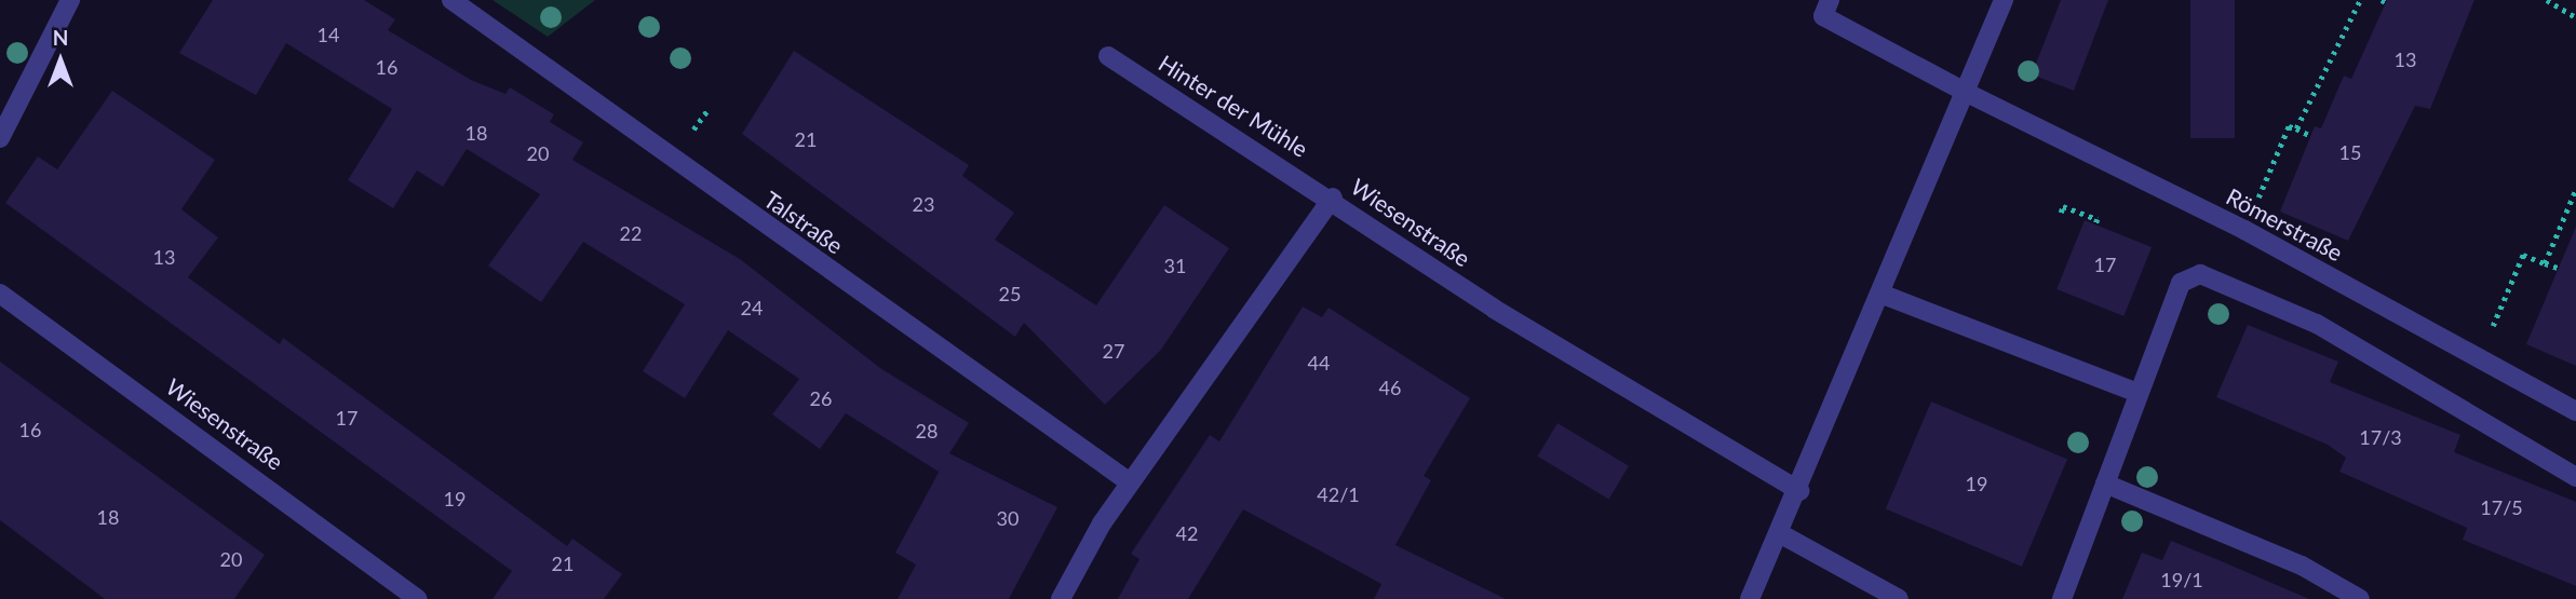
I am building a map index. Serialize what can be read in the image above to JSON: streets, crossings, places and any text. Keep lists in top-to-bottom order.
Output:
{
  "streets": {
    "street": [
      "Hinter der Mühle",
      "Talstraße",
      "Wiesenstraße",
      "Römerstraße"
    ]
  },
  "crossings": [
    ["Hinter der Mühle", "Wiesenstraße"],
    ["Talstraße", "Wiesenstraße"]
  ],
  "house_numbers": [
    "14",
    "13",
    "16",
    "18",
    "21",
    "15",
    "20",
    "23",
    "22",
    "13",
    "17",
    "31",
    "25",
    "24",
    "27",
    "44",
    "46",
    "26",
    "17",
    "16",
    "28",
    "17/3",
    "19",
    "42/1",
    "19",
    "17/5",
    "18",
    "30",
    "42",
    "20",
    "21",
    "19/1"
  ],
  "north": "top"
}
